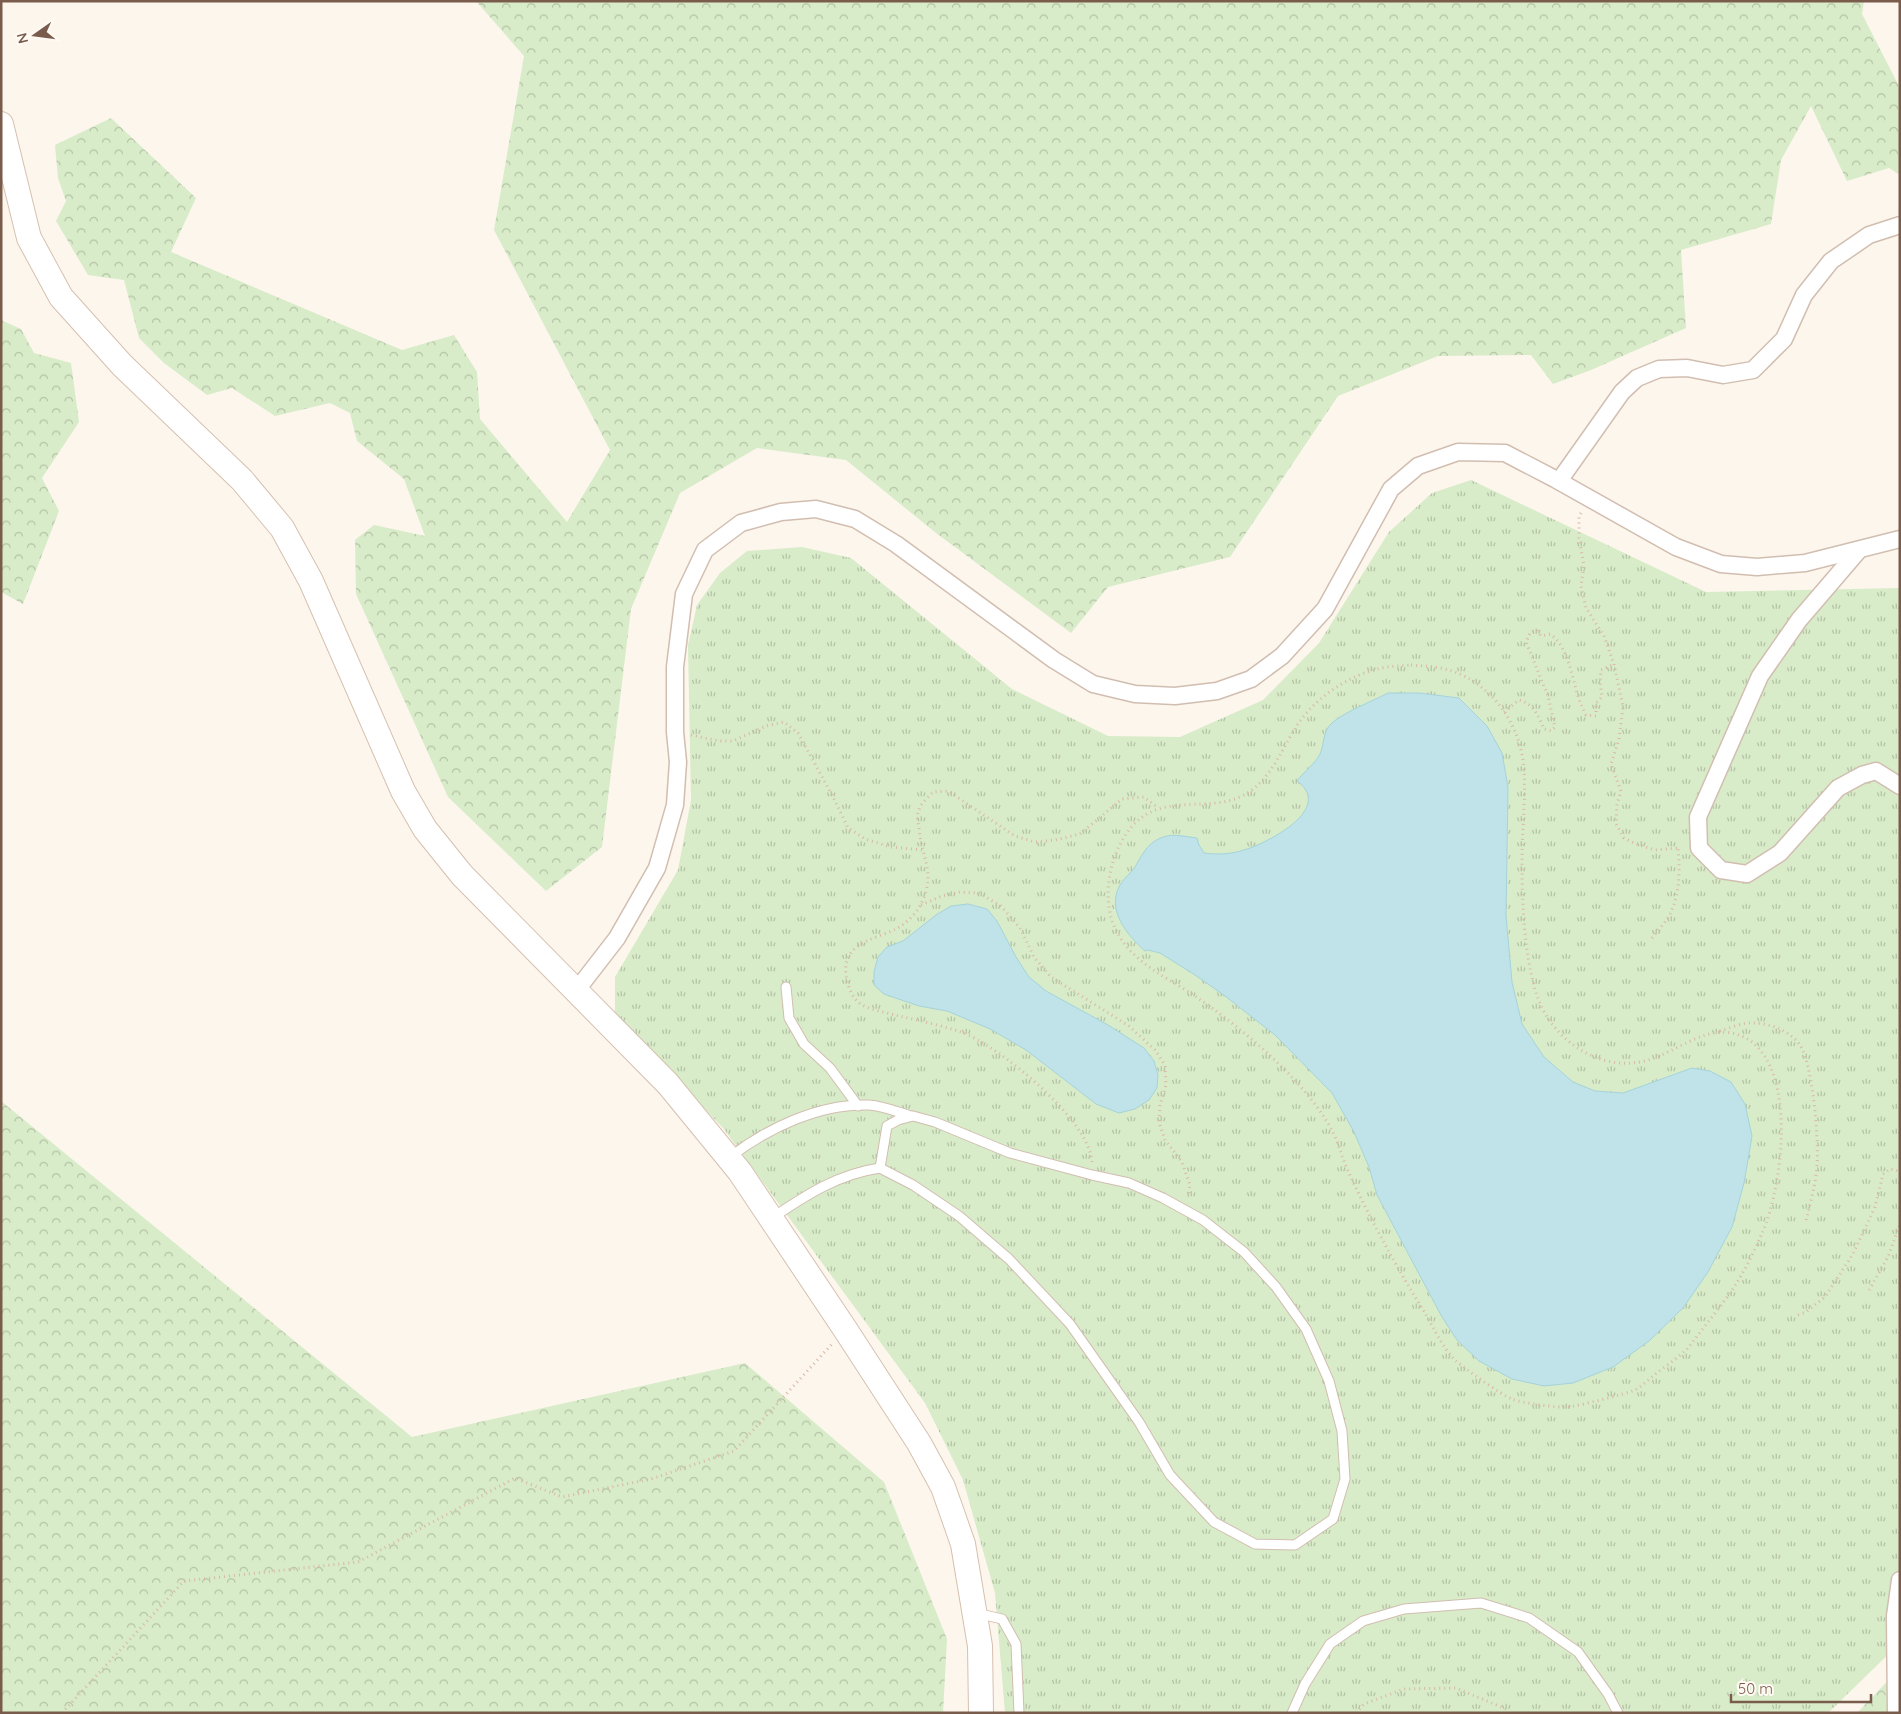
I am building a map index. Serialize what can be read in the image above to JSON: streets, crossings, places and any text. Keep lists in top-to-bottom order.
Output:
{
  "scale_bar": "50 m",
  "north": "left"
}
